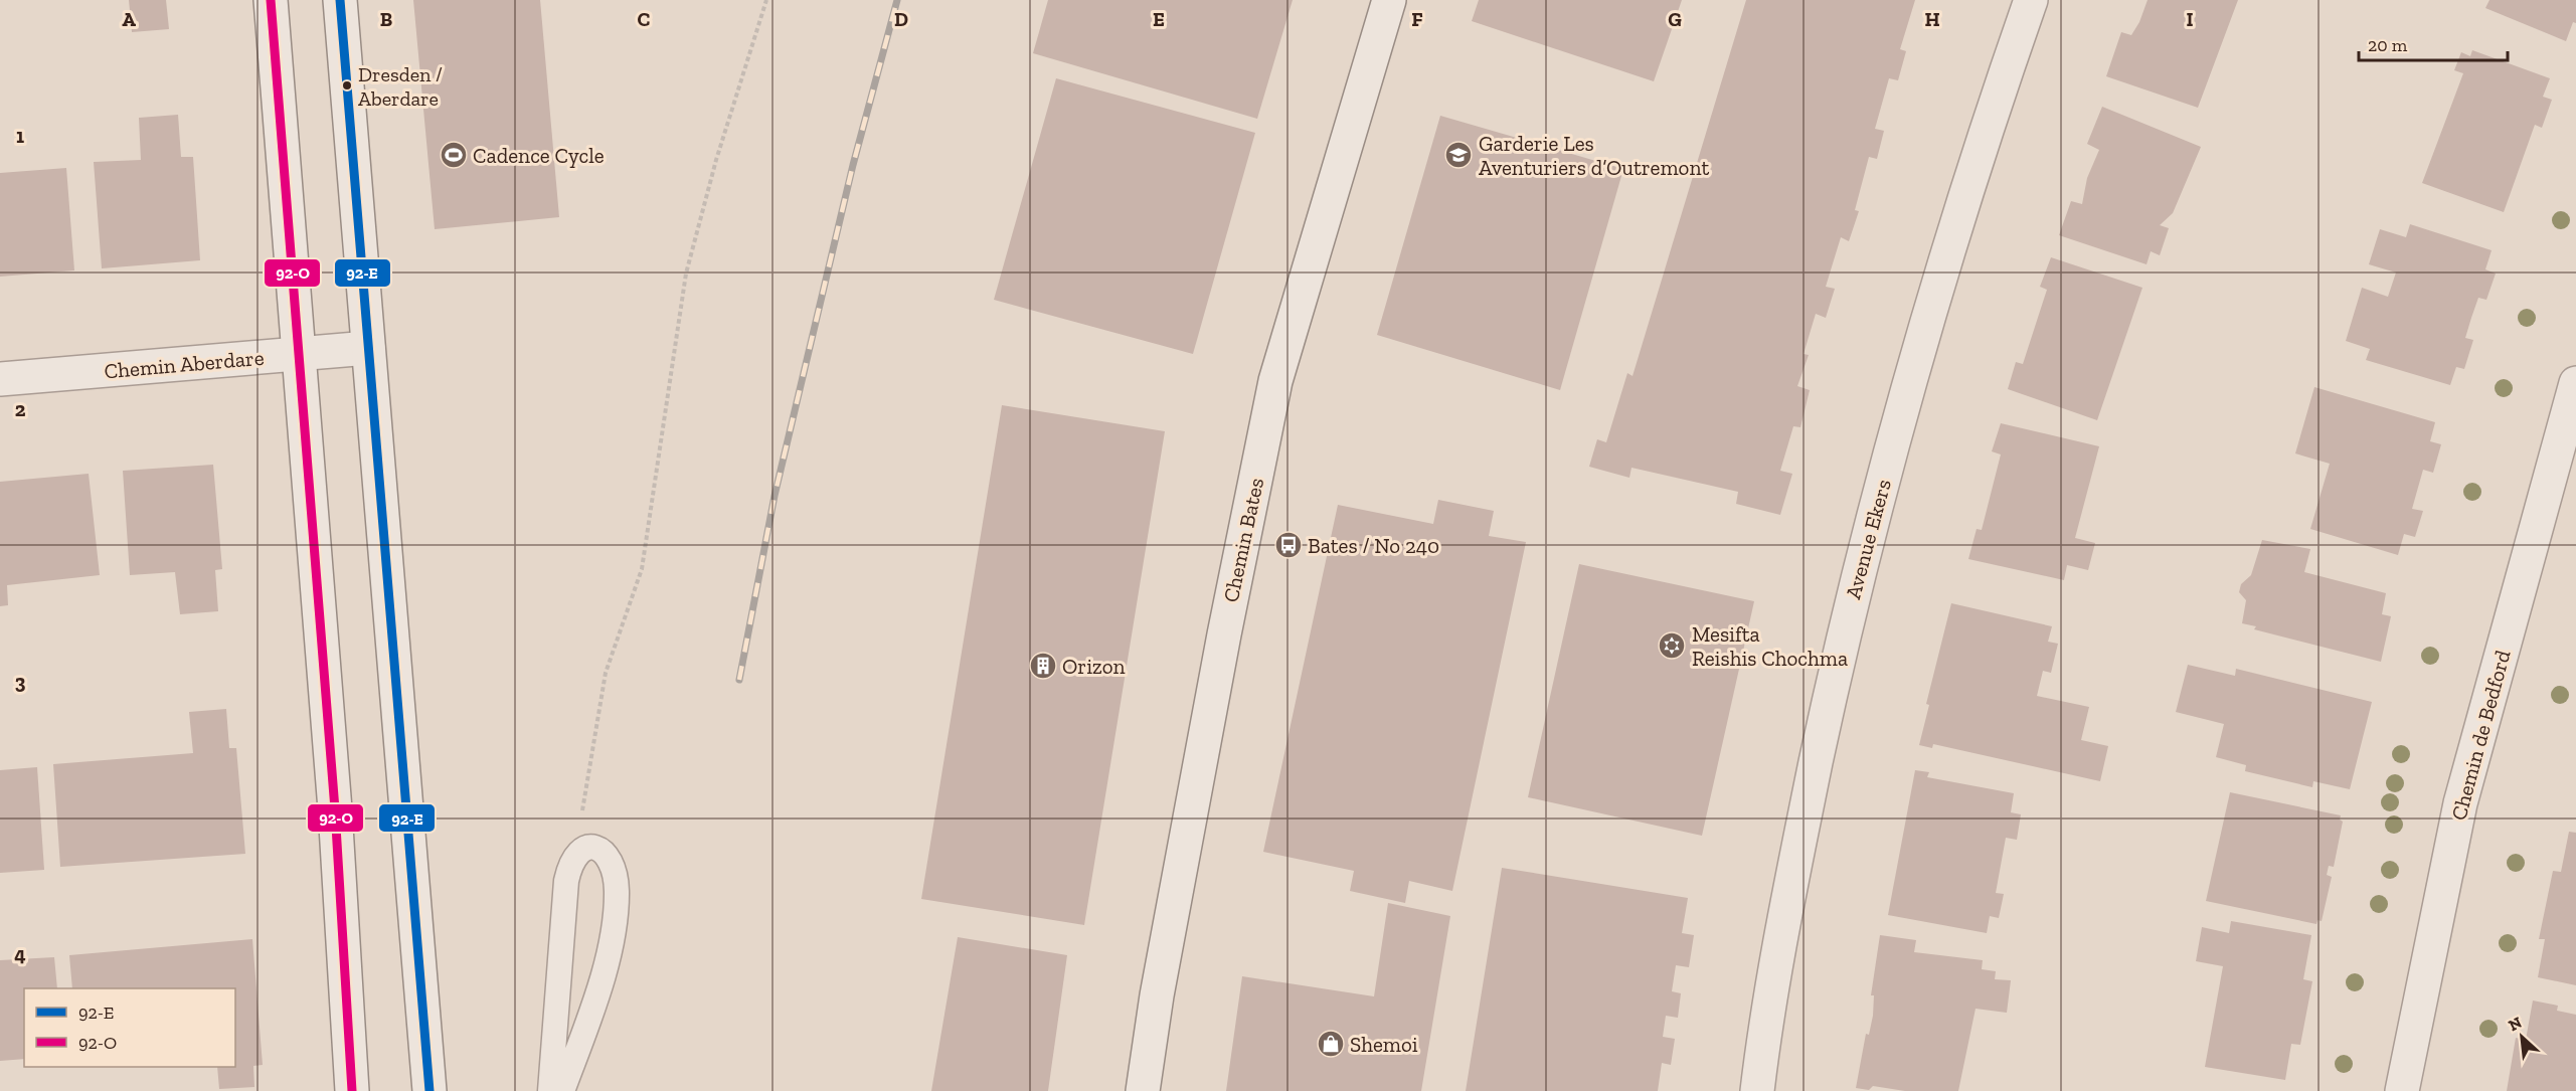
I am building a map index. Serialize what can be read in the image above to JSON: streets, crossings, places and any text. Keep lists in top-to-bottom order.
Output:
{
  "streets": {
    "street": [
      "Chemin Aberdare",
      "Avenue Ekers",
      "Chemin Bates",
      "Chemin de Bedford"
    ]
  },
  "places": {
    "other": ["Dresden / Aberdare"],
    "sports": ["Cadence Cycle"],
    "school or university": ["Garderie Les Aventuriers d’Outremont"],
    "bus stop": ["Bates / No 240"],
    "synagogue": ["Mesifta Reishis Chochma"],
    "building": ["Orizon"],
    "shop": ["Shemoi"]
  },
  "lines": ["transit line 92-E", "transit line 92-O"],
  "legend": ["92-E", "92-O"],
  "scale_bar": "20 m",
  "north": "top left",
  "grid": {
    "columns": [
      "A",
      "B",
      "C",
      "D",
      "E",
      "F",
      "G",
      "H",
      "I"
    ],
    "rows": [
      "1",
      "2",
      "3",
      "4"
    ]
  }
}
